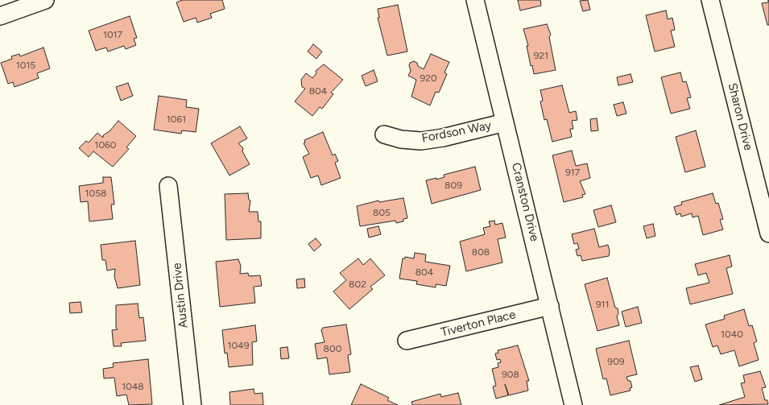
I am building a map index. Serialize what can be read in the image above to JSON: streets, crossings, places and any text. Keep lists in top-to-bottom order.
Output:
{
  "streets": {
    "street": [
      "Sharon Drive",
      "Fordson Way",
      "Cranston Drive",
      "Austin Drive",
      "Tiverton Place"
    ]
  },
  "crossings": [
    ["Fordson Way", "Cranston Drive"],
    ["Cranston Drive", "Tiverton Place"]
  ],
  "house_numbers": [
    "1017",
    "921",
    "1015",
    "920",
    "804",
    "1061",
    "1060",
    "917",
    "809",
    "1058",
    "805",
    "808",
    "804",
    "802",
    "911",
    "1040",
    "1049",
    "800",
    "909",
    "908",
    "1048"
  ]
}
